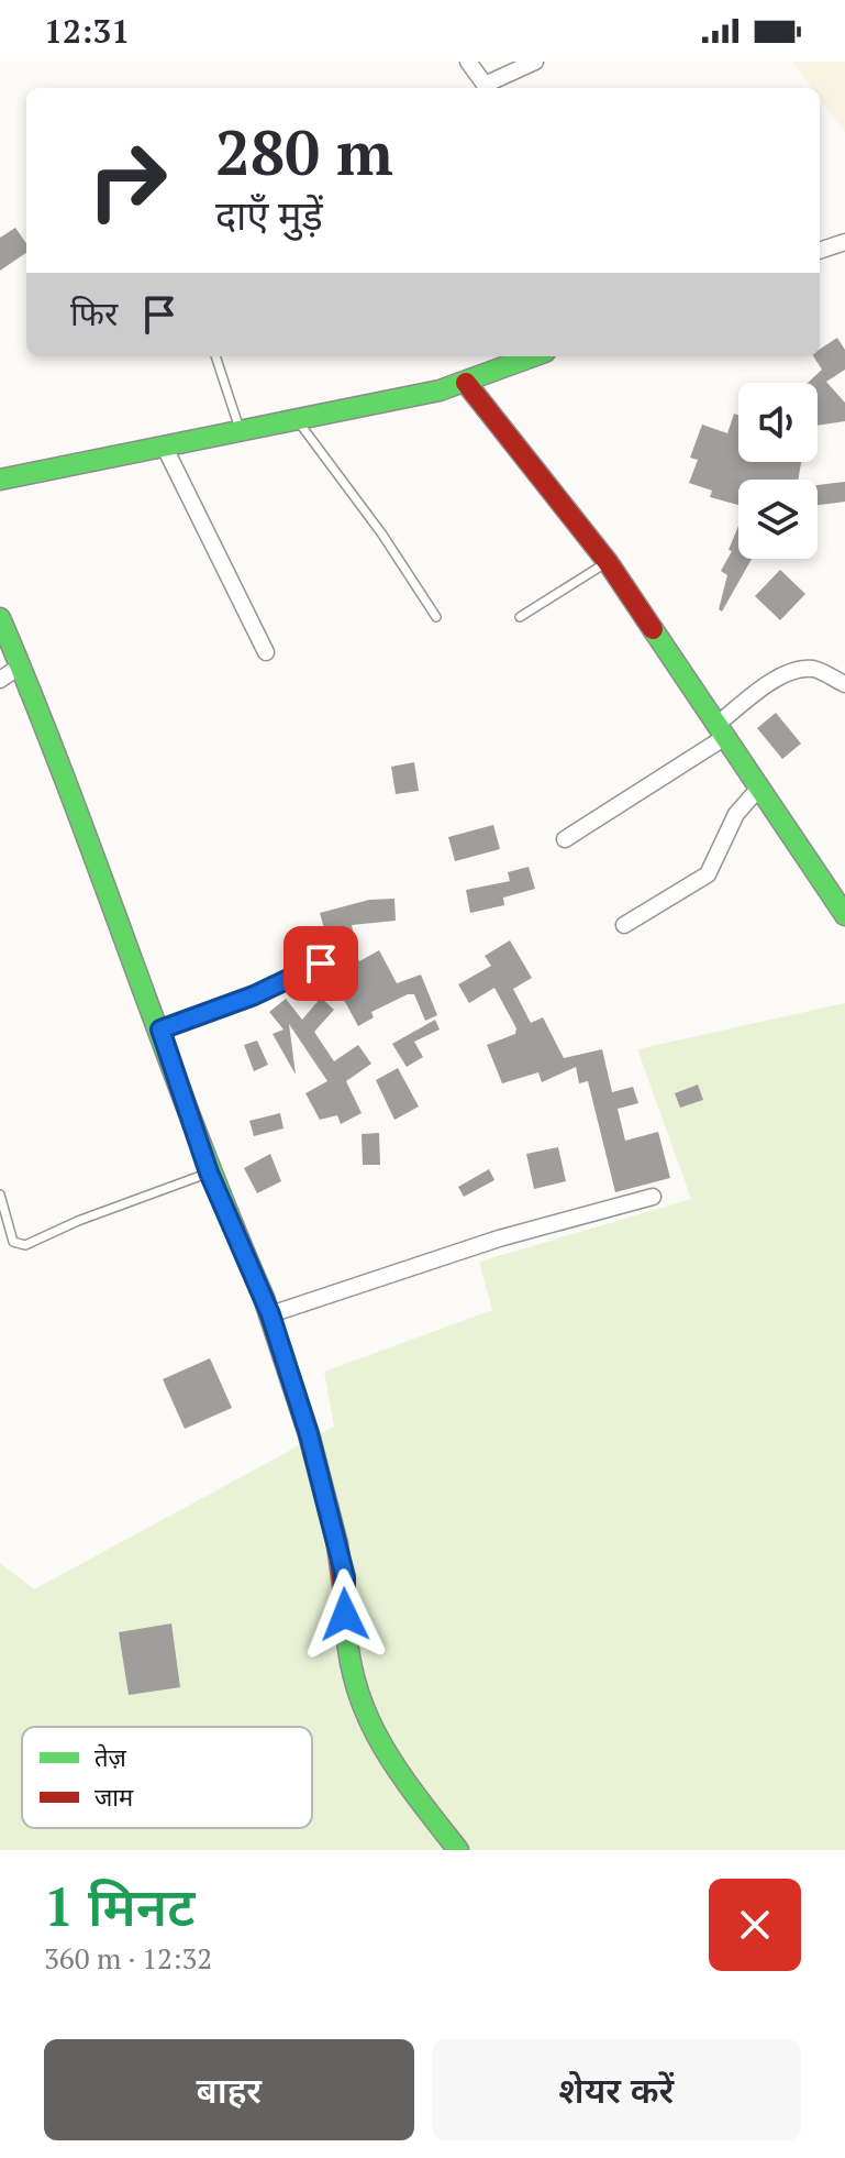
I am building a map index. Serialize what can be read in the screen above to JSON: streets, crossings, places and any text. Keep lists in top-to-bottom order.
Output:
{
  "legend": ["तेज़", "जाम"],
  "page": {
    "status": "12:31",
    "turn": ["280 m", "दाएँ मुड़ें"],
    "then": "फिर",
    "heading": ["1 मिनट", "360 m · 12:32"],
    "buttons": ["बाहर", "शेयर करें"]
  }
}
